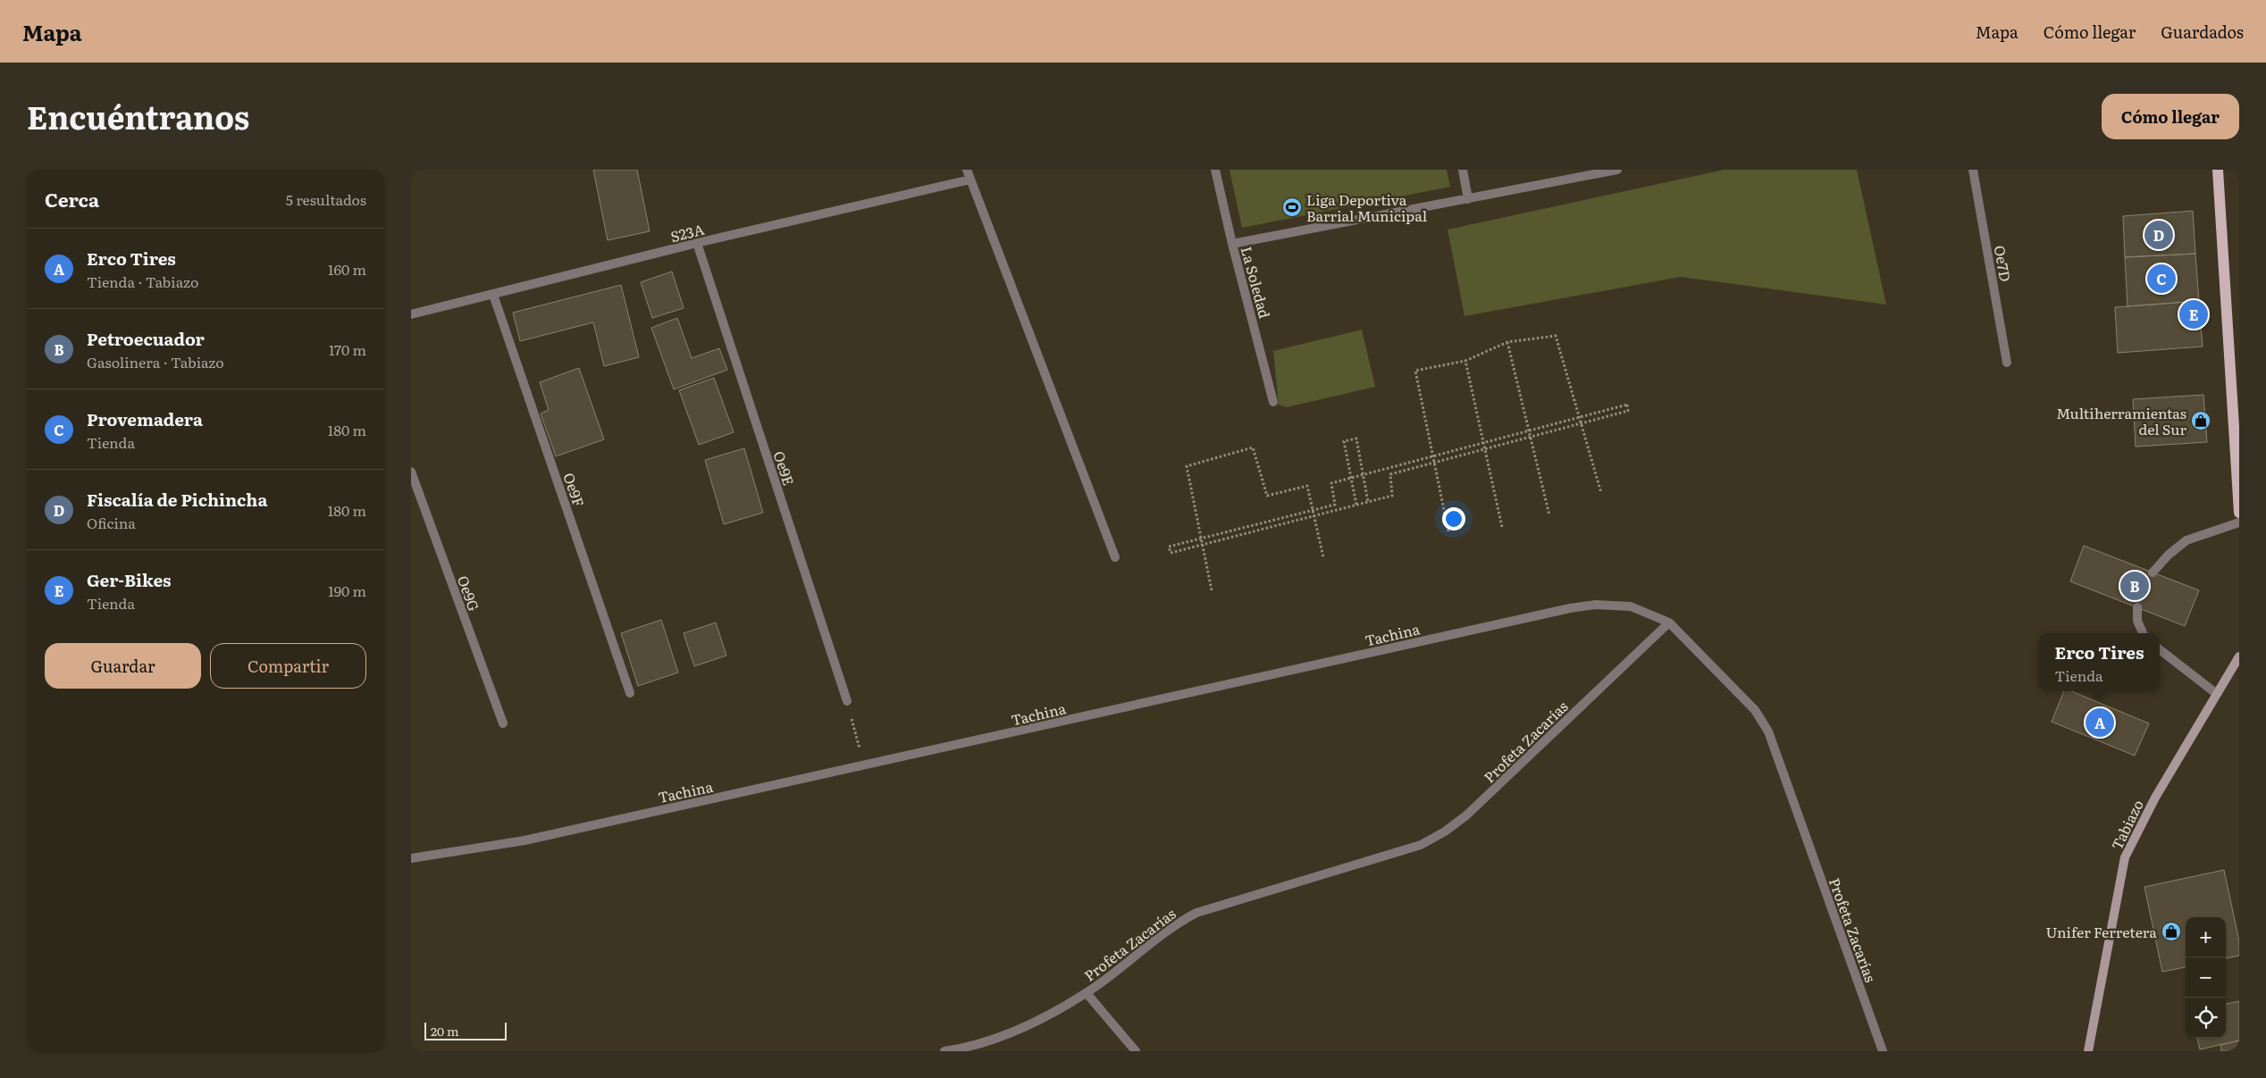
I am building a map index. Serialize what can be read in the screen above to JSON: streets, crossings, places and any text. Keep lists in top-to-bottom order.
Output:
{
  "streets": {
    "street": [
      "S23A",
      "Oe7D",
      "La Soledad",
      "Oe9E",
      "Oe9F",
      "Oe9G",
      "Tachina",
      "Profeta Zacarías",
      "Tabiazo"
    ]
  },
  "crossings": [
    ["S23A", "Oe9E"],
    ["S23A", "Oe9F"],
    ["Tachina", "Profeta Zacarías"]
  ],
  "places": {
    "sports": ["Liga Deportiva Barrial Municipal"],
    "shop": ["Multiherramientas del Sur", "Unifer Ferretera"]
  },
  "scale_bar": "20 m",
  "page": {
    "header": "Mapa",
    "nav": ["Mapa", "Cómo llegar", "Guardados"],
    "title": "Encuéntranos",
    "buttons": [
      "Cómo llegar",
      ["Guardar", "Compartir"]
    ],
    "heading": ["Cerca", "5 resultados"],
    "pins": [
      "D",
      "C",
      "E",
      "B",
      "A"
    ],
    "list": [
      {
        "mark": "A",
        "name": "Erco Tires",
        "note": "Tienda · Tabiazo",
        "value": "160 m"
      },
      {
        "mark": "B",
        "name": "Petroecuador",
        "note": "Gasolinera · Tabiazo",
        "value": "170 m"
      },
      {
        "mark": "C",
        "name": "Provemadera",
        "note": "Tienda",
        "value": "180 m"
      },
      {
        "mark": "D",
        "name": "Fiscalía de Pichincha",
        "note": "Oficina",
        "value": "180 m"
      },
      {
        "mark": "E",
        "name": "Ger-Bikes",
        "note": "Tienda",
        "value": "190 m"
      }
    ],
    "popup": ["Erco Tires", "Tienda"],
    "map_buttons": ["+", "−"],
    "scale": "20 m"
  }
}
